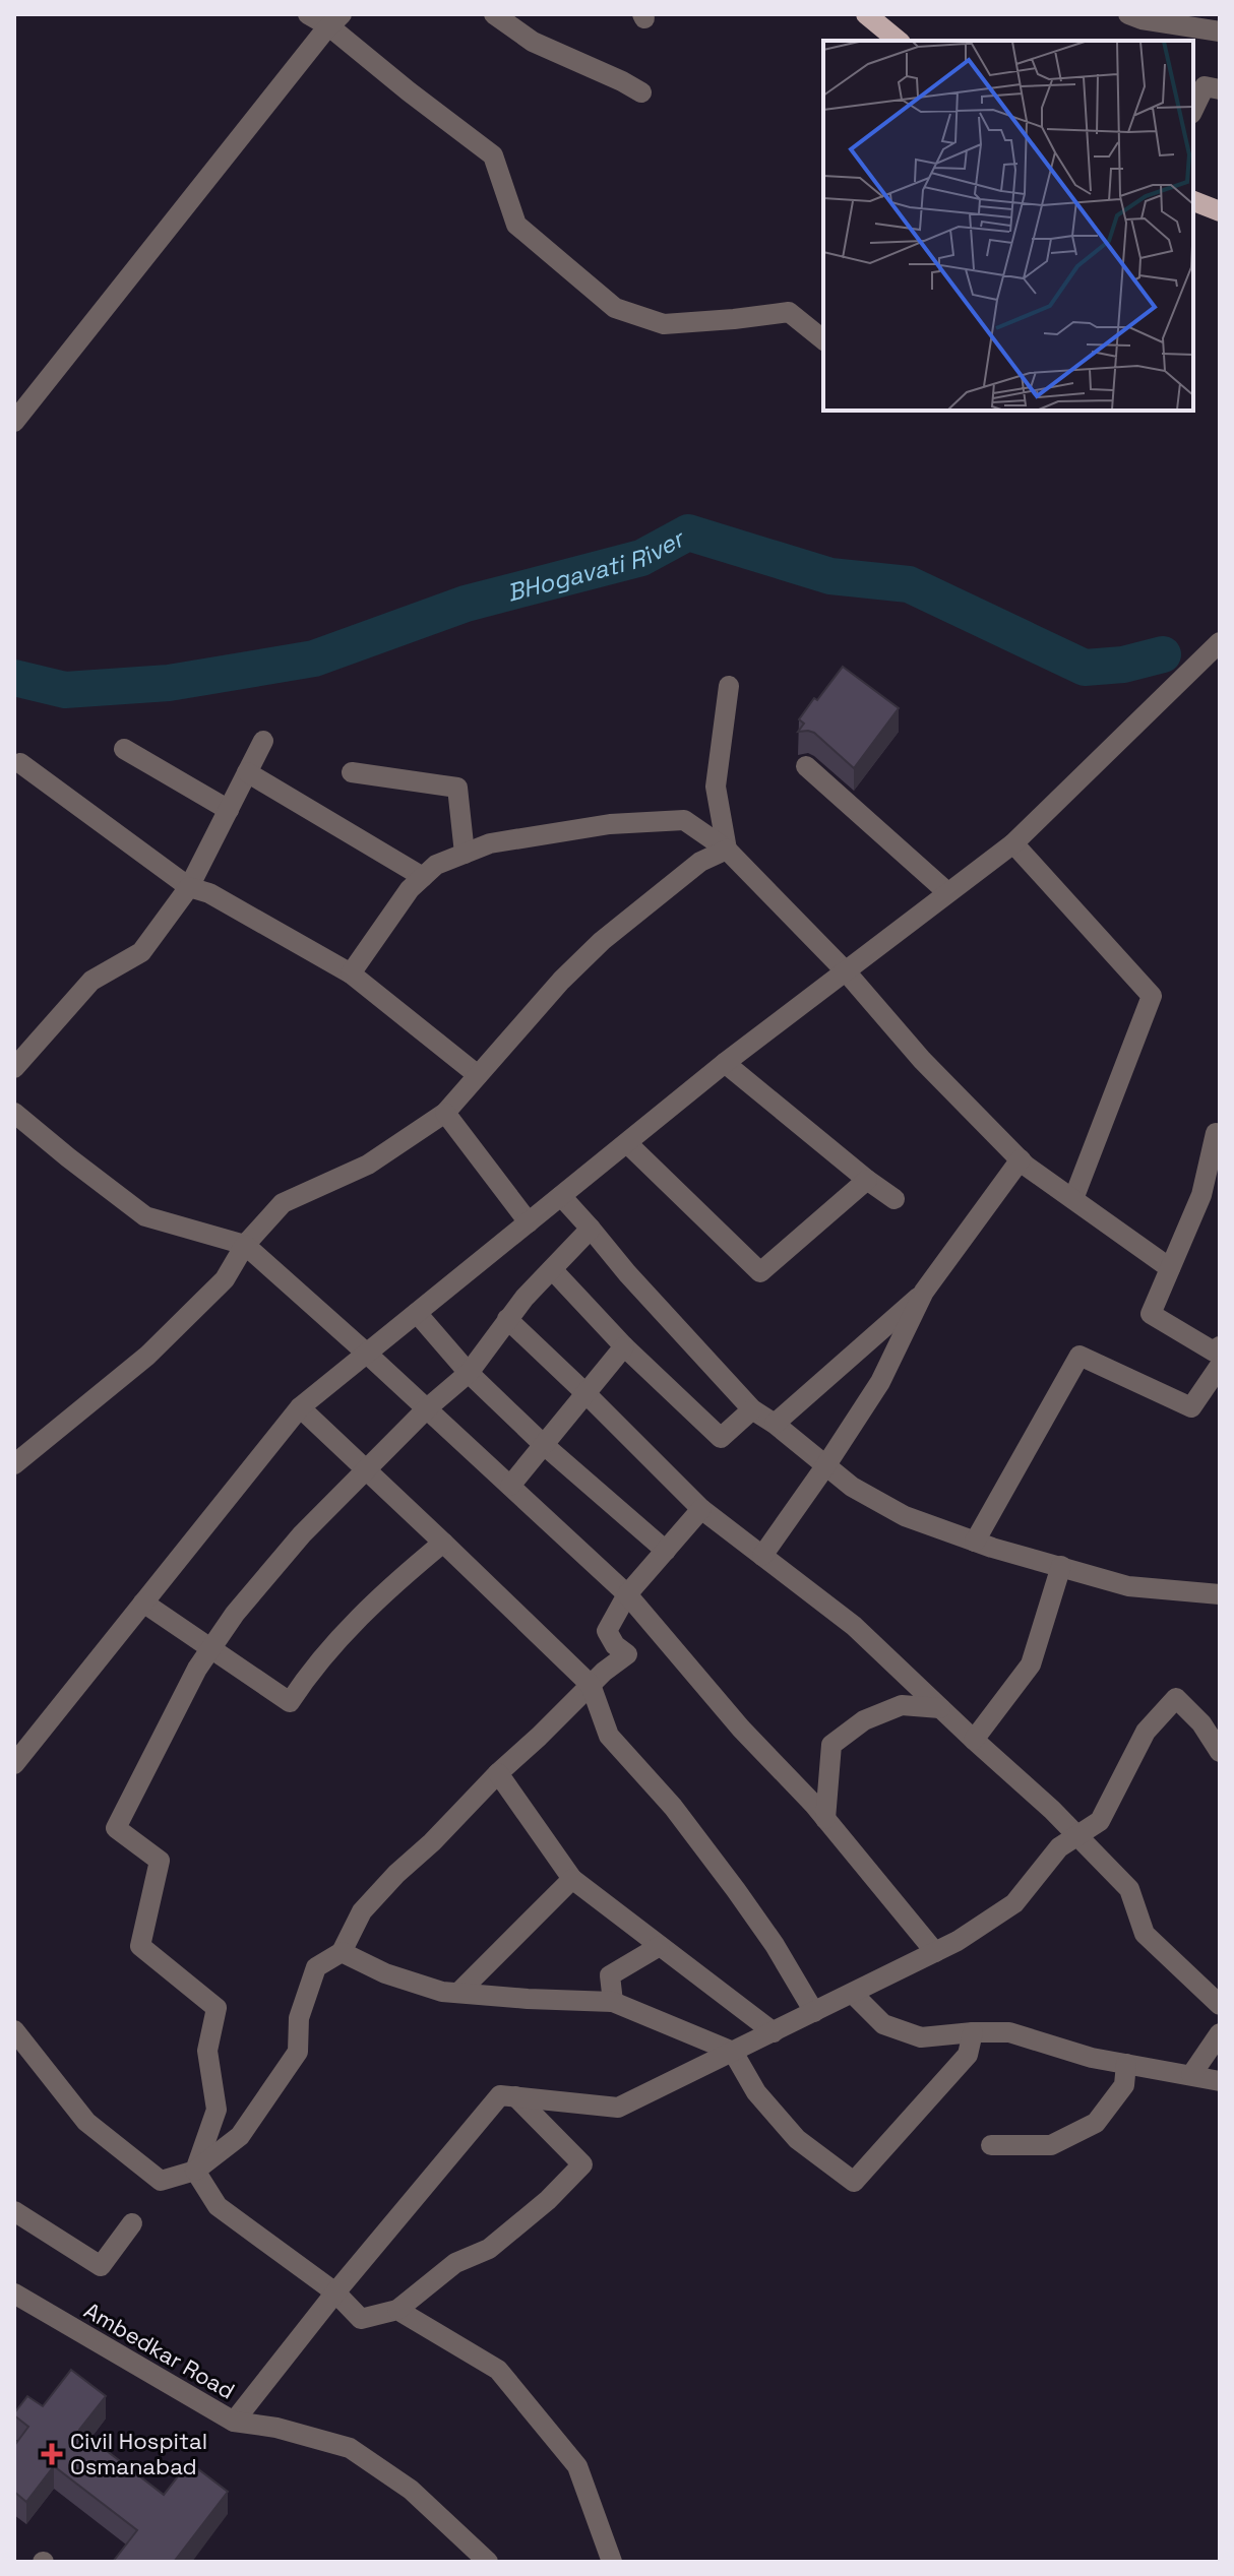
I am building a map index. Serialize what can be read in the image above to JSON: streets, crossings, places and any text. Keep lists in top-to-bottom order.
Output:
{
  "streets": {
    "street": ["Ambedkar Road"]
  },
  "water": ["BHogavati River"],
  "places": {
    "health": ["Civil Hospital Osmanabad"]
  }
}
